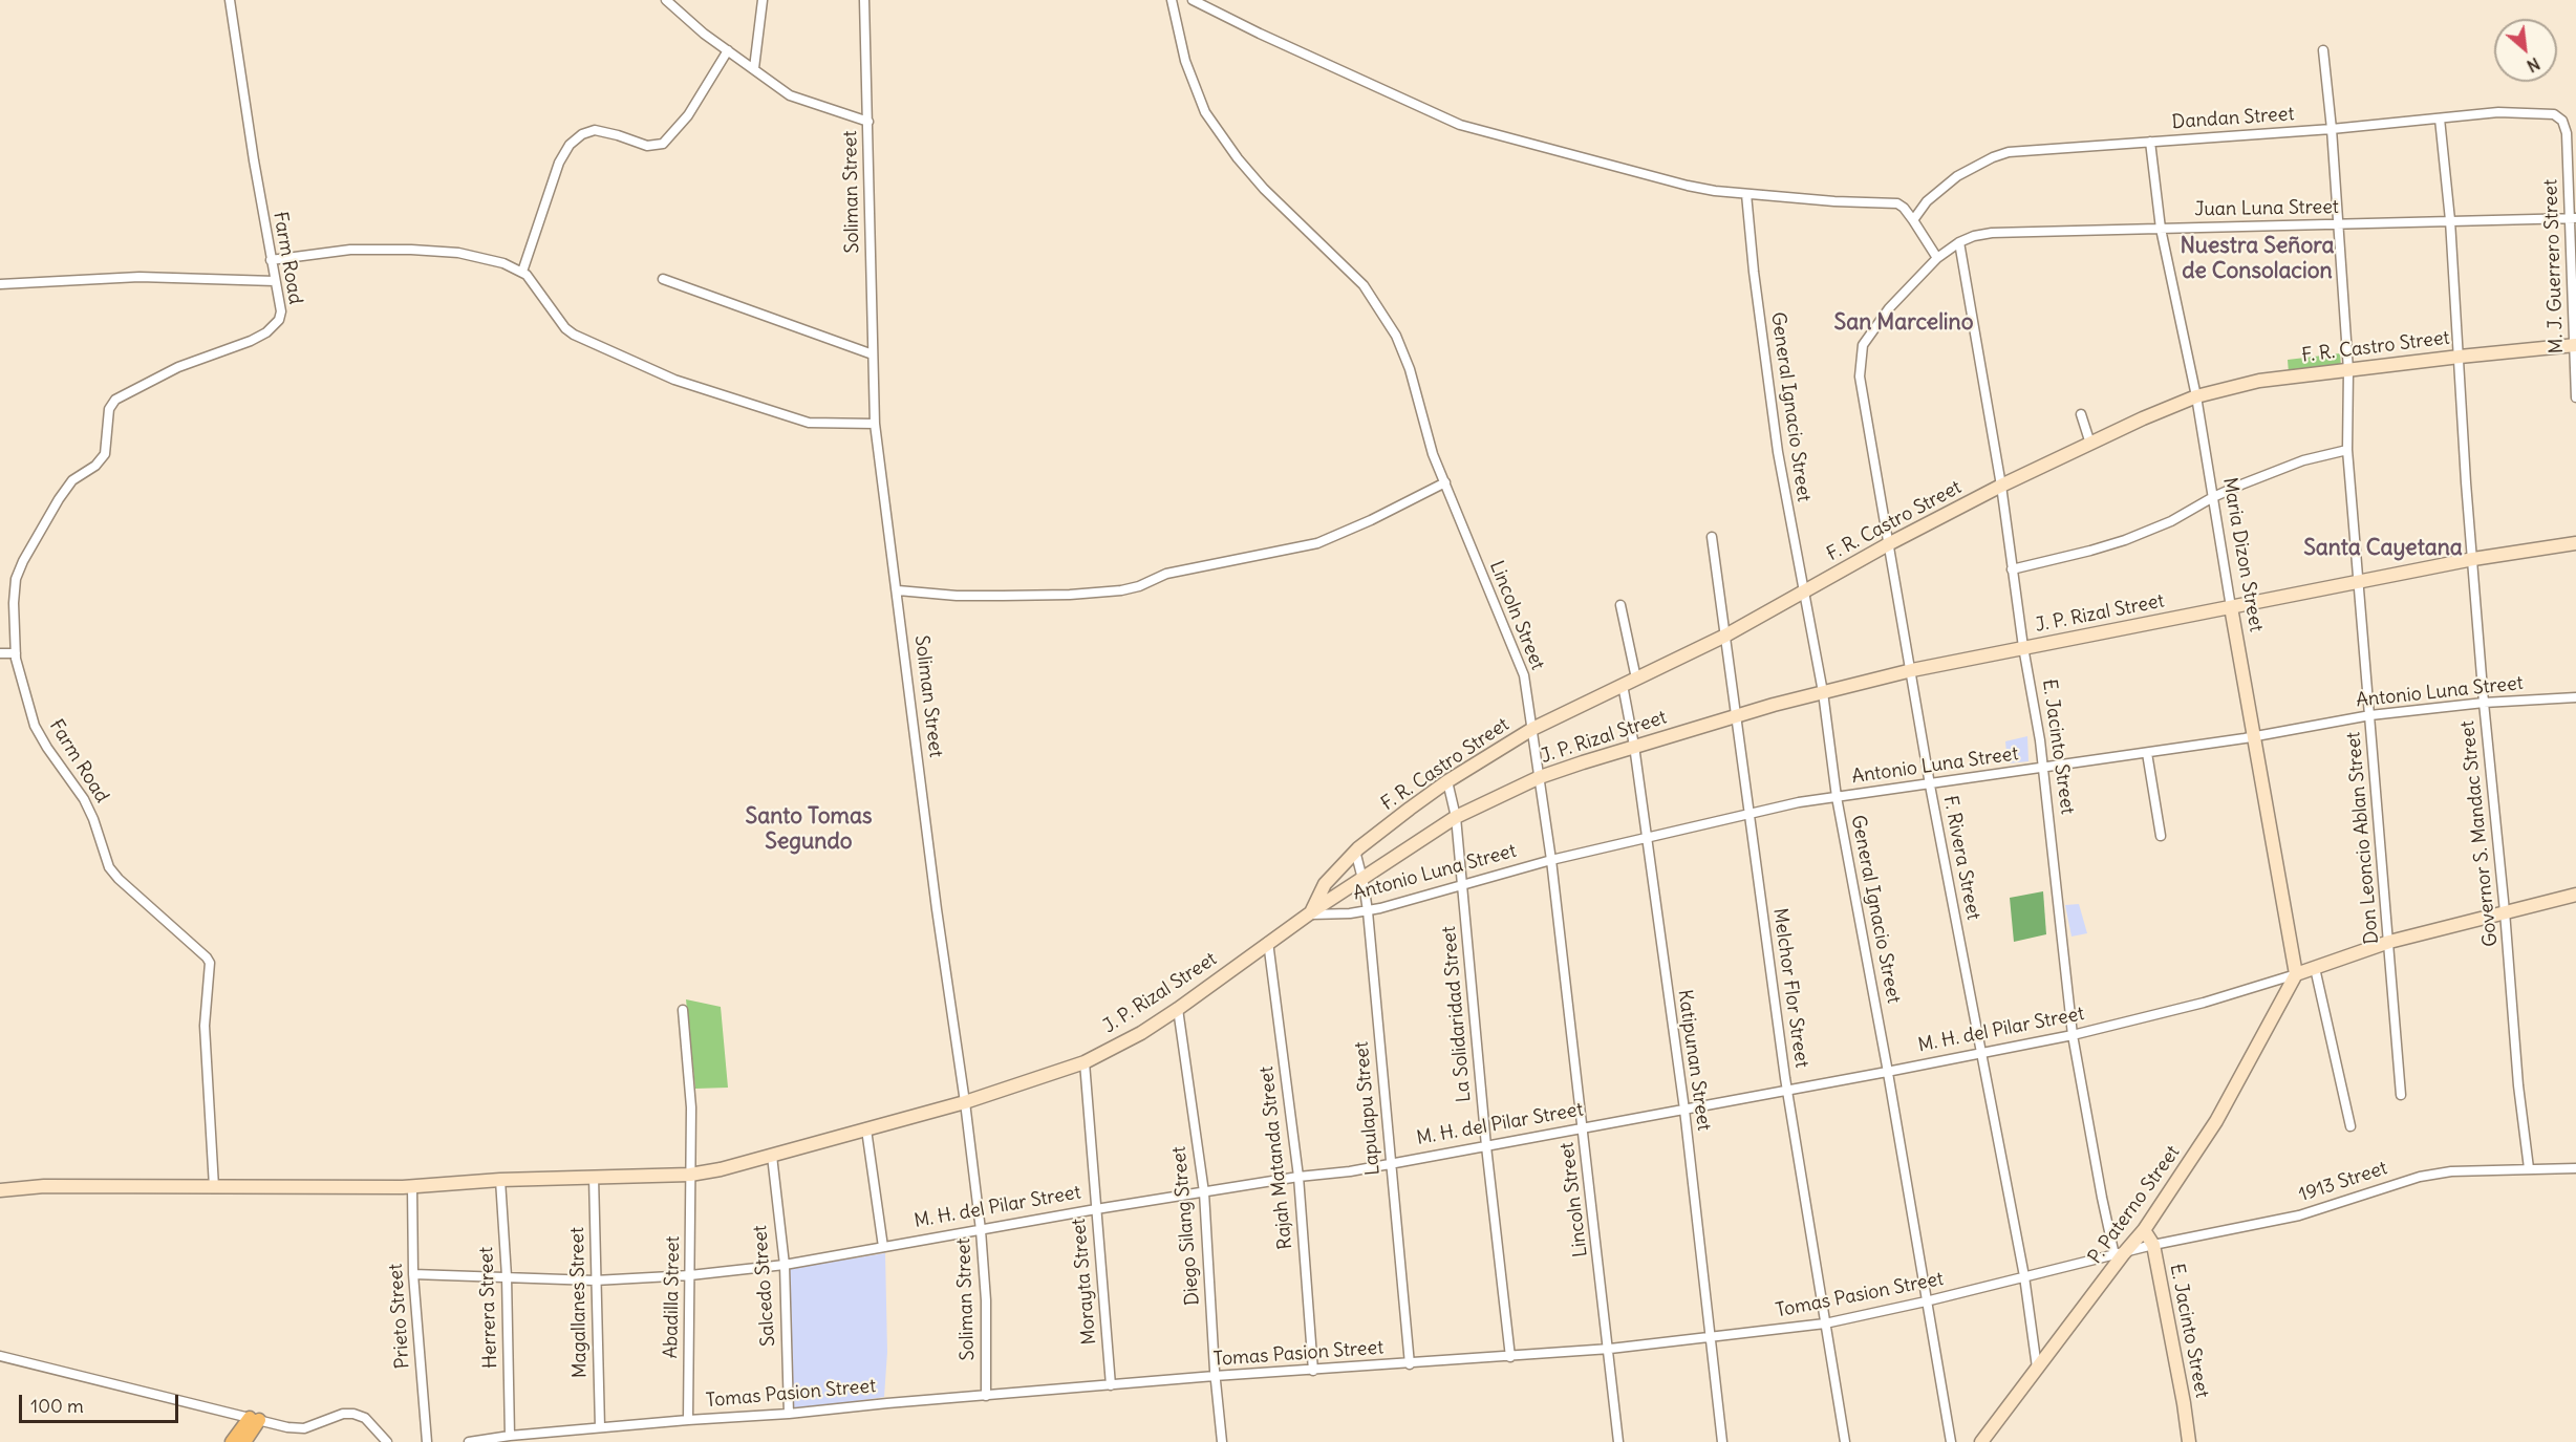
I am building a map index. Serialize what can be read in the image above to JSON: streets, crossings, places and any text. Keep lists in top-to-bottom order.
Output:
{
  "streets": {
    "main road": [
      "F. R. Castro Street",
      "Maria Dizon Street",
      "J. P. Rizal Street",
      "E. Jacinto Street",
      "M. H. del Pilar Street",
      "P. Paterno Street"
    ],
    "street": [
      "Dandan Street",
      "Soliman Street",
      "Juan Luna Street",
      "Farm Road",
      "M. J. Guerrero Street",
      "General Ignacio Street",
      "Lincoln Street",
      "Antonio Luna Street",
      "Governor S. Mandac Street",
      "Don Leoncio Ablan Street",
      "F. Rivera Street",
      "Melchor Flor Street",
      "La Solidaridad Street",
      "Katipunan Street",
      "Lapulapu Street",
      "Rajah Matanda Street",
      "1913 Street",
      "Diego Silang Street",
      "Morayta Street",
      "Salcedo Street",
      "Tomas Pasion Street",
      "Abadilla Street",
      "Magallanes Street",
      "Herrera Street",
      "Prieto Street"
    ]
  },
  "crossings": [
    ["Dandan Street", "M. J. Guerrero Street"],
    ["Dandan Street", "Maria Dizon Street"],
    ["Dandan Street", "Governor S. Mandac Street"],
    ["Dandan Street", "Don Leoncio Ablan Street"],
    ["Soliman Street", "J. P. Rizal Street"],
    ["Soliman Street", "M. H. del Pilar Street"],
    ["Soliman Street", "Tomas Pasion Street"],
    ["Juan Luna Street", "M. J. Guerrero Street"],
    ["Juan Luna Street", "Maria Dizon Street"],
    ["Juan Luna Street", "E. Jacinto Street"],
    ["Juan Luna Street", "Governor S. Mandac Street"],
    ["Juan Luna Street", "Don Leoncio Ablan Street"],
    ["Juan Luna Street", "F. Rivera Street"],
    ["Farm Road", "J. P. Rizal Street"],
    ["M. J. Guerrero Street", "F. R. Castro Street"],
    ["F. R. Castro Street", "General Ignacio Street"],
    ["F. R. Castro Street", "Maria Dizon Street"],
    ["F. R. Castro Street", "J. P. Rizal Street"],
    ["F. R. Castro Street", "Lincoln Street"],
    ["F. R. Castro Street", "Antonio Luna Street"],
    ["F. R. Castro Street", "E. Jacinto Street"],
    ["F. R. Castro Street", "Governor S. Mandac Street"],
    ["F. R. Castro Street", "Don Leoncio Ablan Street"],
    ["F. R. Castro Street", "F. Rivera Street"],
    ["F. R. Castro Street", "Melchor Flor Street"],
    ["F. R. Castro Street", "La Solidaridad Street"],
    ["F. R. Castro Street", "Katipunan Street"],
    ["F. R. Castro Street", "Lapulapu Street"],
    ["General Ignacio Street", "J. P. Rizal Street"],
    ["General Ignacio Street", "Antonio Luna Street"],
    ["General Ignacio Street", "M. H. del Pilar Street"],
    ["General Ignacio Street", "Tomas Pasion Street"],
    ["Maria Dizon Street", "J. P. Rizal Street"],
    ["Maria Dizon Street", "Antonio Luna Street"],
    ["Maria Dizon Street", "M. H. del Pilar Street"],
    ["Maria Dizon Street", "P. Paterno Street"],
    ["J. P. Rizal Street", "Lincoln Street"],
    ["J. P. Rizal Street", "Antonio Luna Street"],
    ["J. P. Rizal Street", "E. Jacinto Street"],
    ["J. P. Rizal Street", "Governor S. Mandac Street"],
    ["J. P. Rizal Street", "Don Leoncio Ablan Street"],
    ["J. P. Rizal Street", "F. Rivera Street"],
    ["J. P. Rizal Street", "Melchor Flor Street"],
    ["J. P. Rizal Street", "La Solidaridad Street"],
    ["J. P. Rizal Street", "Katipunan Street"],
    ["J. P. Rizal Street", "Lapulapu Street"],
    ["J. P. Rizal Street", "Rajah Matanda Street"],
    ["J. P. Rizal Street", "Diego Silang Street"],
    ["J. P. Rizal Street", "Morayta Street"],
    ["J. P. Rizal Street", "Salcedo Street"],
    ["J. P. Rizal Street", "Abadilla Street"],
    ["J. P. Rizal Street", "Magallanes Street"],
    ["J. P. Rizal Street", "Herrera Street"],
    ["J. P. Rizal Street", "Prieto Street"],
    ["Lincoln Street", "Antonio Luna Street"],
    ["Lincoln Street", "M. H. del Pilar Street"],
    ["Lincoln Street", "Tomas Pasion Street"],
    ["Antonio Luna Street", "E. Jacinto Street"],
    ["Antonio Luna Street", "Governor S. Mandac Street"],
    ["Antonio Luna Street", "Don Leoncio Ablan Street"],
    ["Antonio Luna Street", "F. Rivera Street"],
    ["Antonio Luna Street", "Melchor Flor Street"],
    ["Antonio Luna Street", "La Solidaridad Street"],
    ["Antonio Luna Street", "Katipunan Street"],
    ["Antonio Luna Street", "Lapulapu Street"],
    ["E. Jacinto Street", "F. Rivera Street"],
    ["E. Jacinto Street", "M. H. del Pilar Street"],
    ["E. Jacinto Street", "1913 Street"],
    ["E. Jacinto Street", "P. Paterno Street"],
    ["E. Jacinto Street", "Tomas Pasion Street"],
    ["Governor S. Mandac Street", "M. H. del Pilar Street"],
    ["Governor S. Mandac Street", "1913 Street"],
    ["Don Leoncio Ablan Street", "M. H. del Pilar Street"],
    ["F. Rivera Street", "M. H. del Pilar Street"],
    ["F. Rivera Street", "P. Paterno Street"],
    ["F. Rivera Street", "Tomas Pasion Street"],
    ["Melchor Flor Street", "M. H. del Pilar Street"],
    ["Melchor Flor Street", "Tomas Pasion Street"],
    ["La Solidaridad Street", "M. H. del Pilar Street"],
    ["La Solidaridad Street", "Tomas Pasion Street"],
    ["M. H. del Pilar Street", "Katipunan Street"],
    ["M. H. del Pilar Street", "Lapulapu Street"],
    ["M. H. del Pilar Street", "Rajah Matanda Street"],
    ["M. H. del Pilar Street", "P. Paterno Street"],
    ["M. H. del Pilar Street", "Diego Silang Street"],
    ["M. H. del Pilar Street", "Morayta Street"],
    ["M. H. del Pilar Street", "Salcedo Street"],
    ["M. H. del Pilar Street", "Abadilla Street"],
    ["M. H. del Pilar Street", "Magallanes Street"],
    ["M. H. del Pilar Street", "Herrera Street"],
    ["M. H. del Pilar Street", "Prieto Street"],
    ["Katipunan Street", "Tomas Pasion Street"],
    ["Lapulapu Street", "Tomas Pasion Street"],
    ["Rajah Matanda Street", "Tomas Pasion Street"],
    ["1913 Street", "P. Paterno Street"],
    ["1913 Street", "Tomas Pasion Street"],
    ["P. Paterno Street", "Tomas Pasion Street"],
    ["Diego Silang Street", "Tomas Pasion Street"],
    ["Morayta Street", "Tomas Pasion Street"],
    ["Salcedo Street", "Tomas Pasion Street"],
    ["Tomas Pasion Street", "Abadilla Street"],
    ["Tomas Pasion Street", "Magallanes Street"],
    ["Tomas Pasion Street", "Herrera Street"]
  ],
  "districts": [
    "Nuestra Señora de Consolacion",
    "San Marcelino",
    "Santa Cayetana",
    "Santo Tomas Segundo"
  ],
  "scale_bar": "100 m",
  "north": "bottom right"
}
